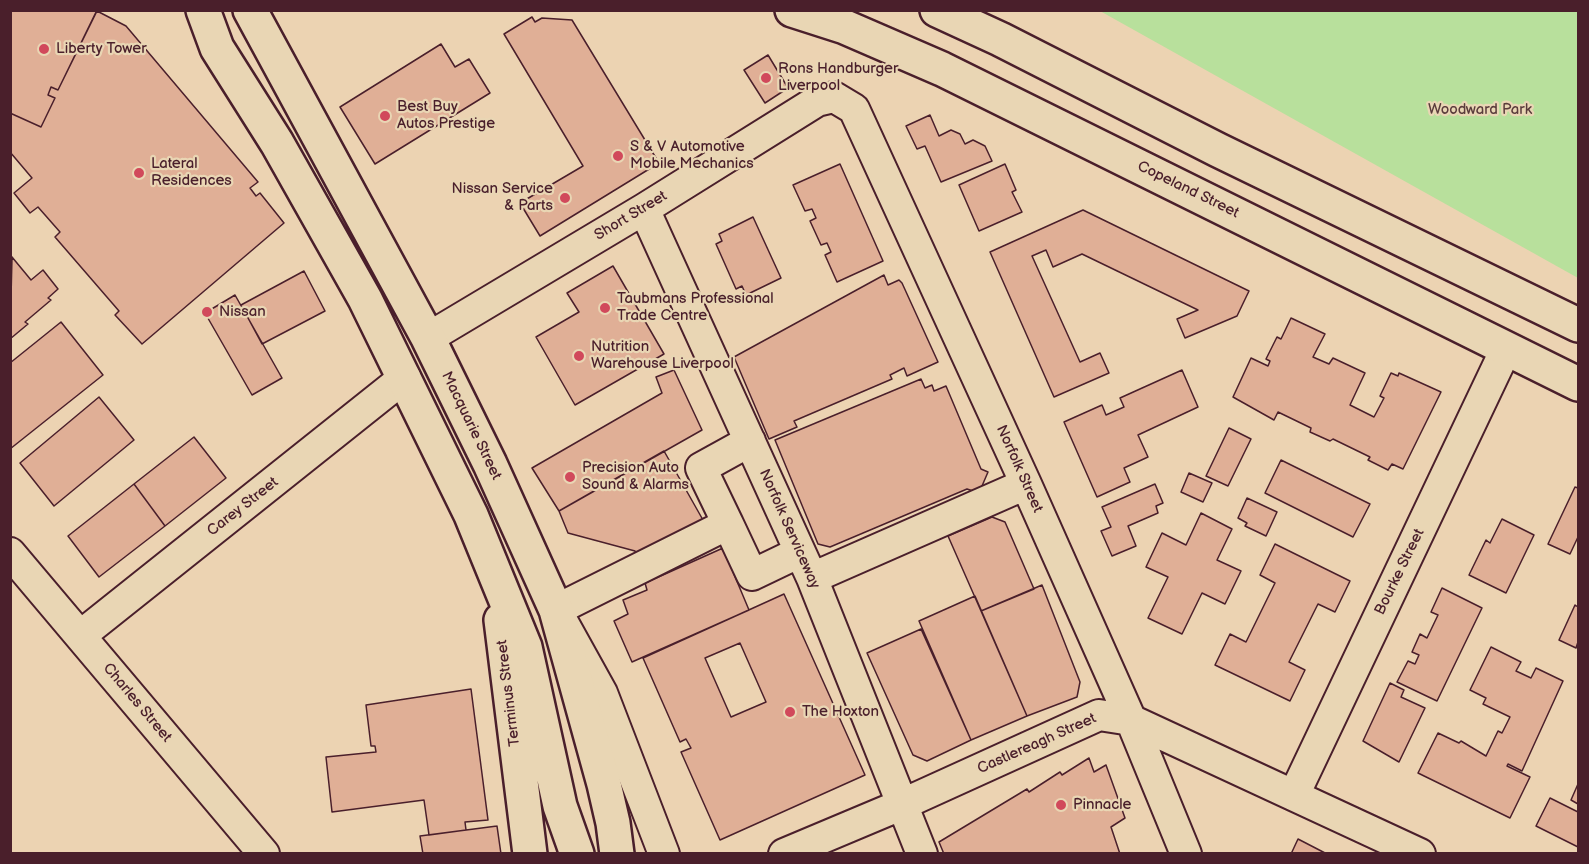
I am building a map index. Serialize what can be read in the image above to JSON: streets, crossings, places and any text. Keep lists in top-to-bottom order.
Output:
{
  "streets": {
    "highway": ["Copeland Street", "Macquarie Street", "Terminus Street"],
    "street": [
      "Short Street",
      "Norfolk Street",
      "Carey Street",
      "Norfolk Serviceway",
      "Bourke Street",
      "Charles Street",
      "Castlereagh Street"
    ]
  },
  "crossings": [
    ["Copeland Street", "Bourke Street"],
    ["Short Street", "Macquarie Street"],
    ["Short Street", "Norfolk Street"],
    ["Short Street", "Norfolk Serviceway"],
    ["Norfolk Street", "Castlereagh Street"],
    ["Carey Street", "Charles Street"],
    ["Norfolk Serviceway", "Castlereagh Street"],
    ["Bourke Street", "Castlereagh Street"]
  ],
  "parks": ["Woodward Park"],
  "places": [
    "Liberty Tower",
    "Rons Handburger Liverpool",
    "Best Buy Autos Prestige",
    "S & V Automotive Mobile Mechanics",
    "Lateral Residences",
    "Nissan Service & Parts",
    "Taubmans Professional Trade Centre",
    "Nissan",
    "Nutrition Warehouse Liverpool",
    "Precision Auto Sound & Alarms",
    "The Hoxton",
    "Pinnacle"
  ]
}
